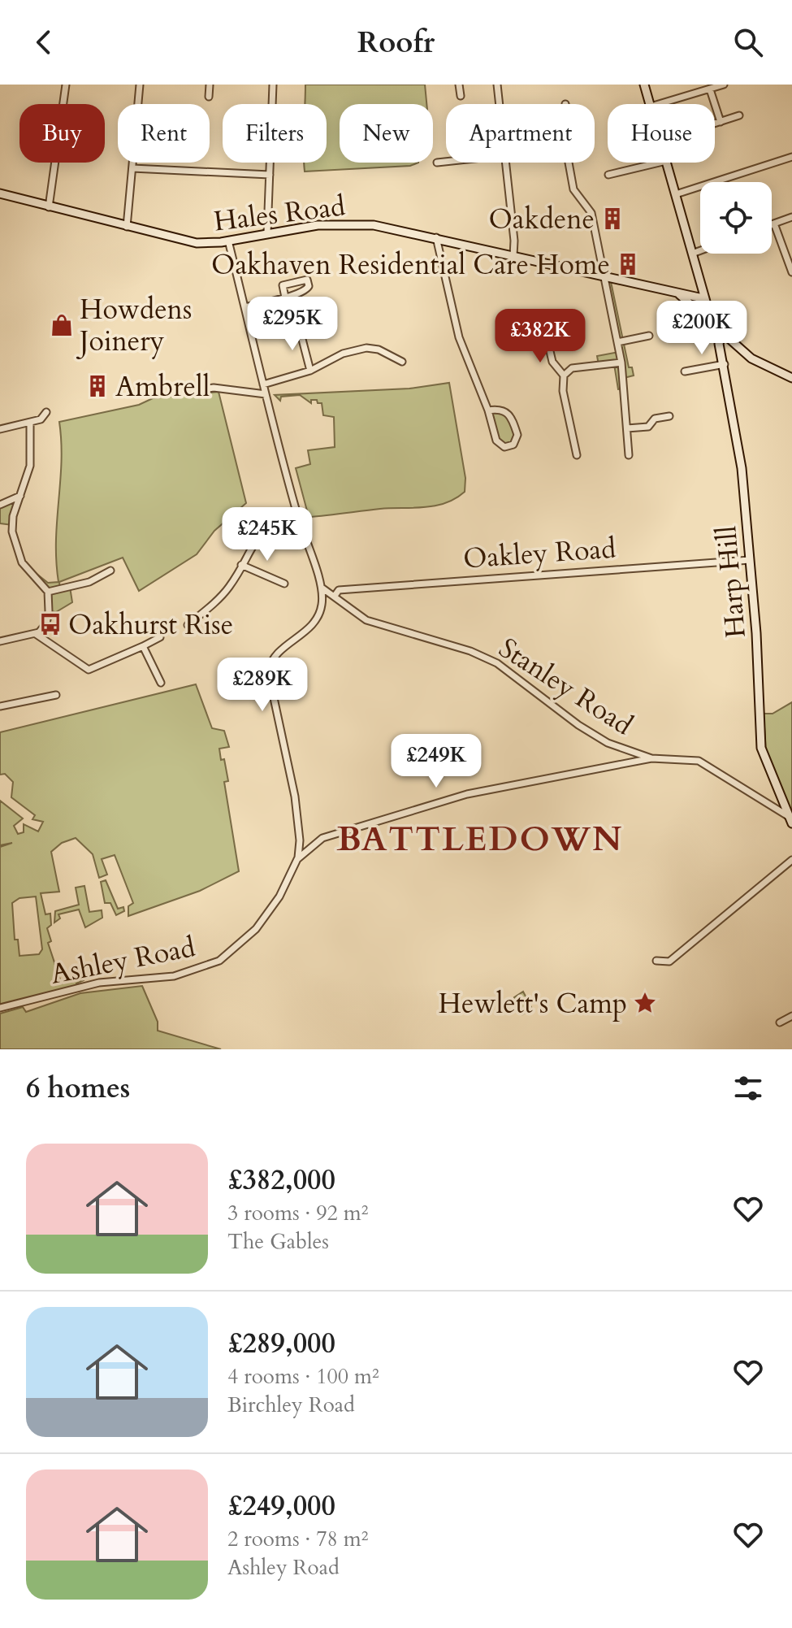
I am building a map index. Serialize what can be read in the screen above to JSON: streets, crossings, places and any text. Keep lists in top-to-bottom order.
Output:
{
  "streets": {
    "main road": ["Hales Road", "Harp Hill"],
    "street": ["Oakley Road", "Stanley Road", "Ashley Road"]
  },
  "crossings": [
    ["Oakley Road", "Harp Hill"],
    ["Oakley Road", "Stanley Road"],
    ["Harp Hill", "Stanley Road"],
    ["Stanley Road", "Ashley Road"]
  ],
  "districts": ["BATTLEDOWN"],
  "places": {
    "building": ["Oakdene", "Oakhaven Residential Care Home", "Ambrell"],
    "shop": ["Howdens Joinery"],
    "bus stop": ["Oakhurst Rise"],
    "place": ["Hewlett's Camp"]
  },
  "page": {
    "header": "Roofr",
    "chip": [
      "Buy",
      "Rent",
      "Filters",
      "New",
      "Apartment",
      "House"
    ],
    "price": [
      "£295K",
      "£200K",
      "£382K",
      "£245K",
      "£289K",
      "£249K"
    ],
    "heading": "6 homes",
    "list": [
      {
        "name": "£382,000",
        "note": "3 rooms · 92 m² · The Gables"
      },
      {
        "name": "£289,000",
        "note": "4 rooms · 100 m² · Birchley Road"
      },
      {
        "name": "£249,000",
        "note": "2 rooms · 78 m² · Ashley Road"
      }
    ]
  }
}
